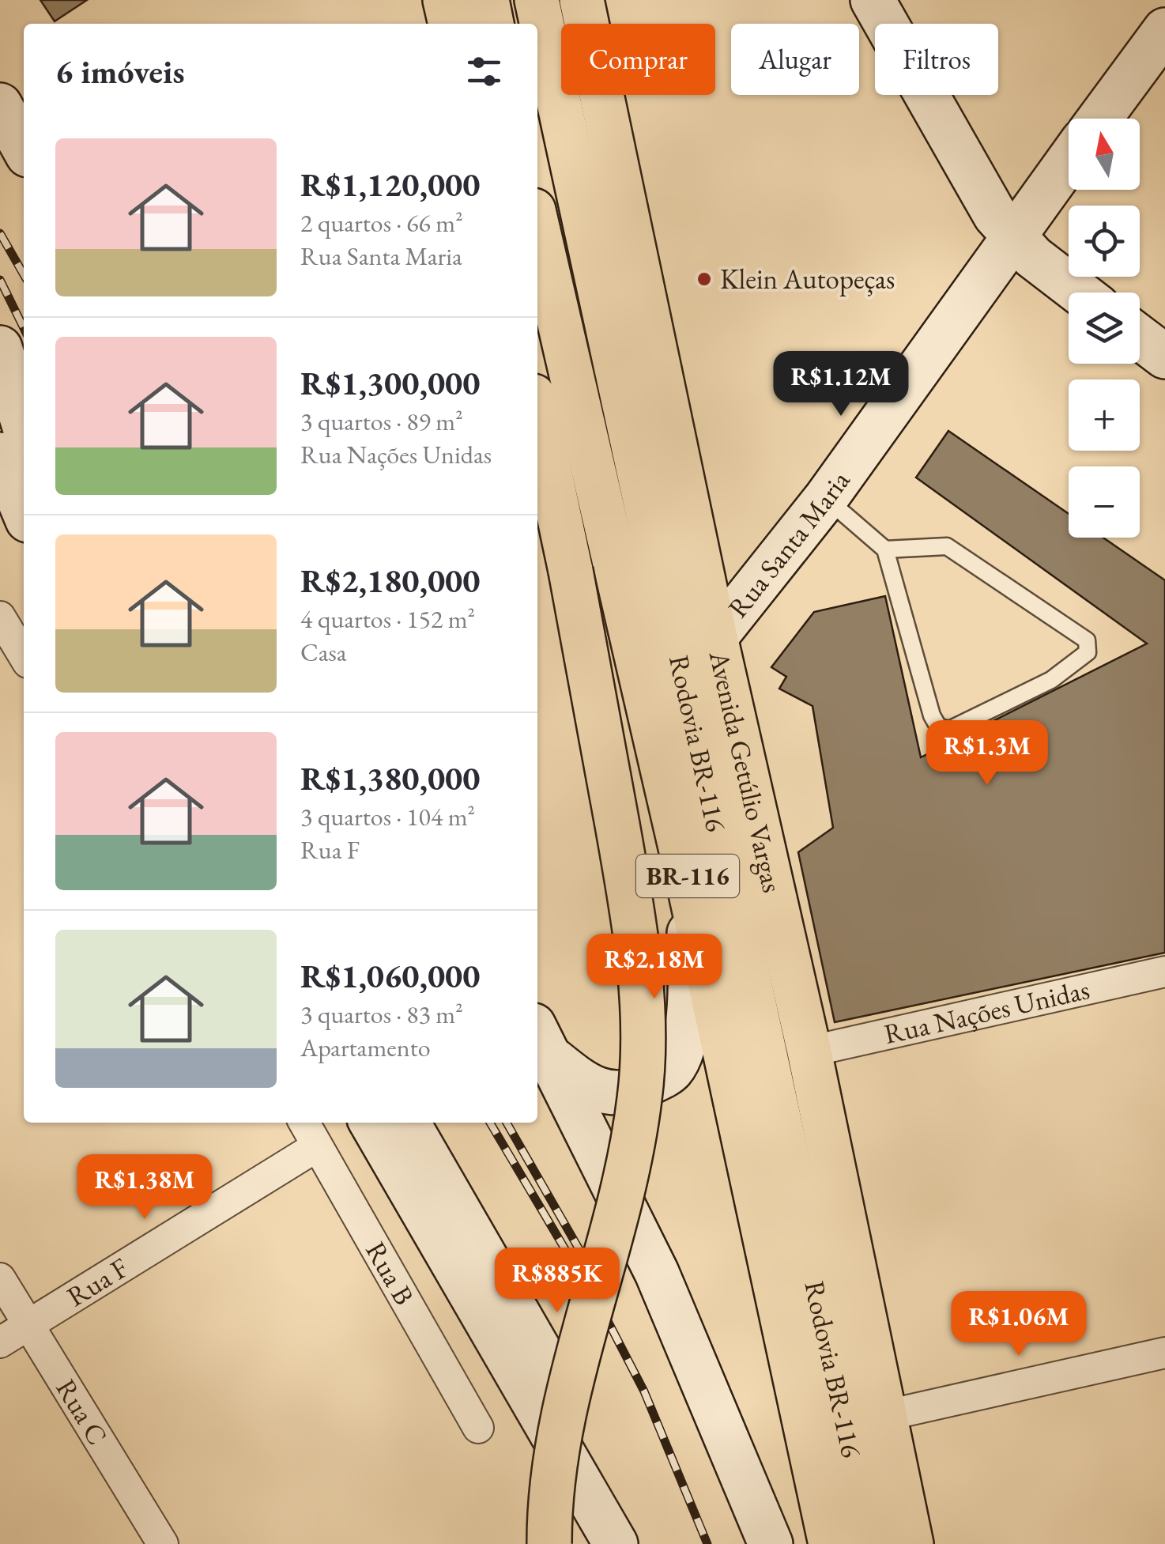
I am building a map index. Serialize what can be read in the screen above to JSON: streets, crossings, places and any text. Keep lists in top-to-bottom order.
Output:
{
  "streets": {
    "main road": [
      "Rua Santa Maria",
      "Rodovia BR-116",
      "Avenida Getúlio Vargas",
      "BR-116"
    ],
    "street": [
      "Rua Nações Unidas",
      "Rua B",
      "Rua F",
      "Rua C"
    ]
  },
  "crossings": [
    ["Rua Santa Maria", "Avenida Getúlio Vargas"],
    ["Avenida Getúlio Vargas", "Rua Nações Unidas"],
    ["Rua B", "Rua F"],
    ["Rua F", "Rua C"]
  ],
  "places": ["Klein Autopeças"],
  "north": "top",
  "page": {
    "chip": ["Comprar", "Alugar", "Filtros"],
    "heading": "6 imóveis",
    "map_buttons": ["+", "−"],
    "list": [
      {
        "name": "R$1,120,000",
        "note": "2 quartos · 66 m² · Rua Santa Maria"
      },
      {
        "name": "R$1,300,000",
        "note": "3 quartos · 89 m² · Rua Nações Unidas"
      },
      {
        "name": "R$2,180,000",
        "note": "4 quartos · 152 m² · Casa"
      },
      {
        "name": "R$1,380,000",
        "note": "3 quartos · 104 m² · Rua F"
      },
      {
        "name": "R$1,060,000",
        "note": "3 quartos · 83 m² · Apartamento"
      }
    ],
    "price": [
      "R$1.12M",
      "R$1.3M",
      "R$2.18M",
      "R$1.38M",
      "R$885K",
      "R$1.06M"
    ]
  }
}
